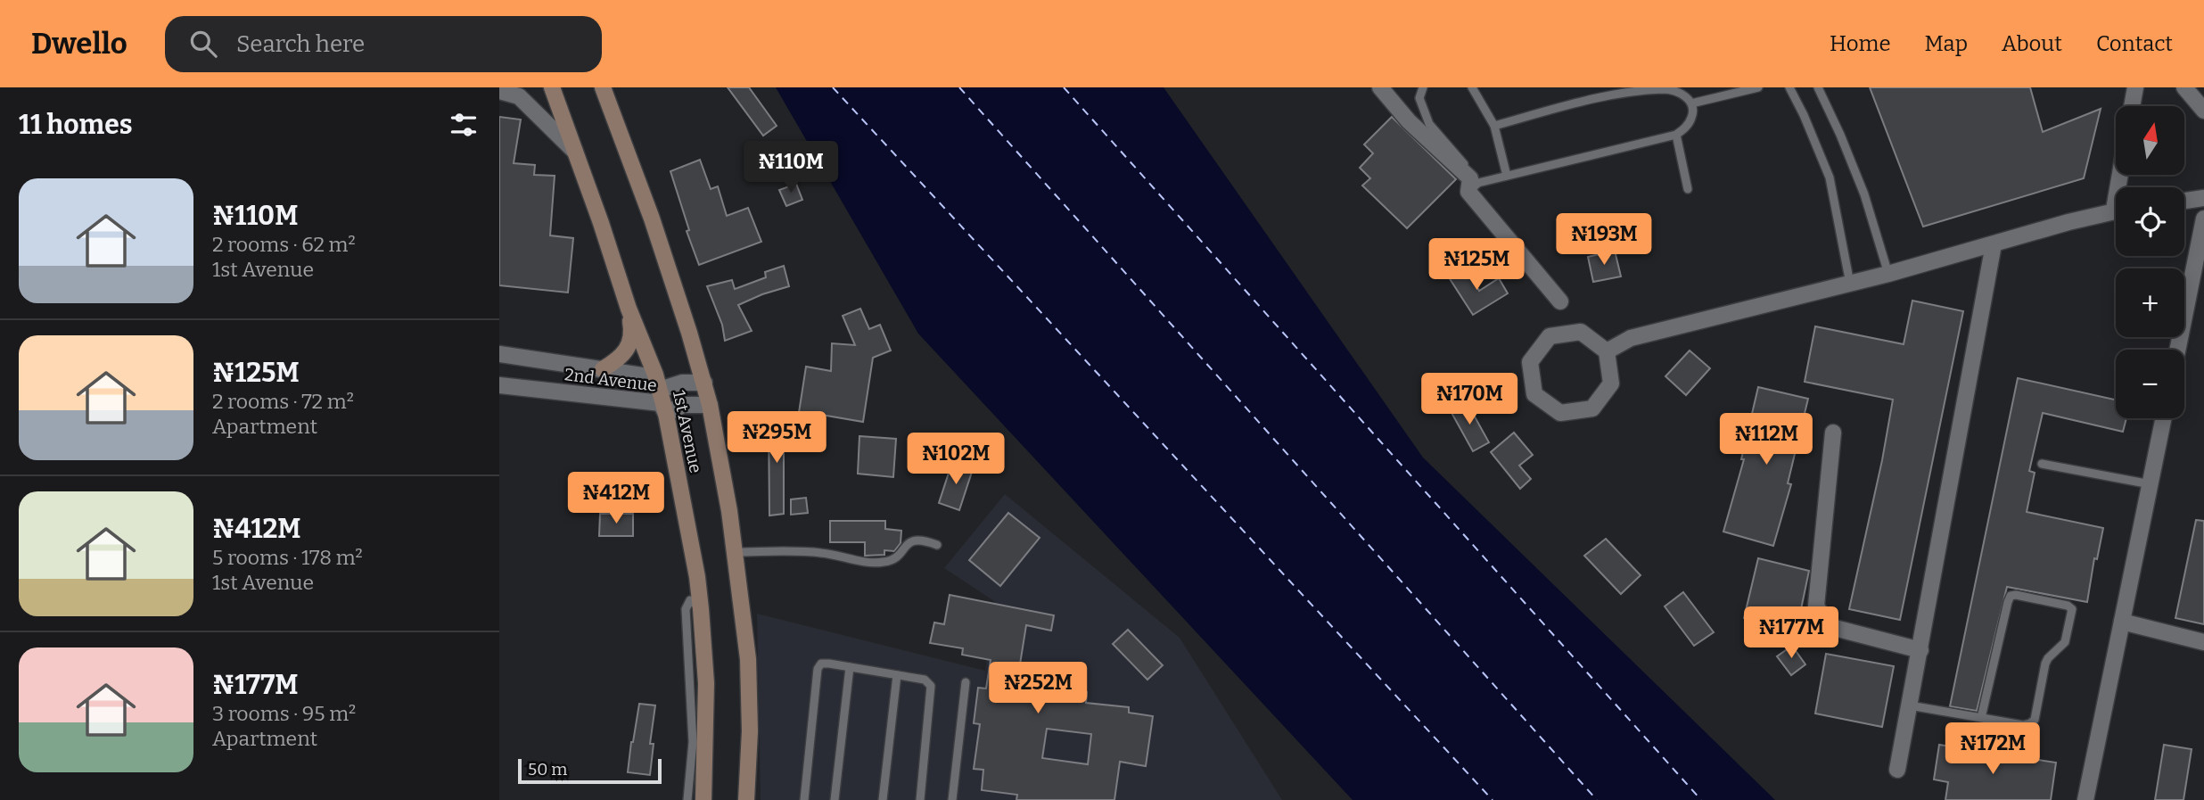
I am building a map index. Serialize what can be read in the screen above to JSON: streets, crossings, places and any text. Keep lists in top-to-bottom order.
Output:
{
  "streets": {
    "main road": ["1st Avenue"],
    "street": ["2nd Avenue"]
  },
  "crossings": [
    ["2nd Avenue", "1st Avenue"]
  ],
  "scale_bar": "50 m",
  "north": "top",
  "page": {
    "header": "Dwello",
    "search": "Search here",
    "nav": [
      "Home",
      "Map",
      "About",
      "Contact"
    ],
    "heading": "11 homes",
    "map_buttons": ["+", "−"],
    "price": [
      "₦110M",
      "₦193M",
      "₦125M",
      "₦170M",
      "₦295M",
      "₦112M",
      "₦102M",
      "₦412M",
      "₦177M",
      "₦252M",
      "₦172M"
    ],
    "list": [
      {
        "name": "₦110M",
        "note": "2 rooms · 62 m² · 1st Avenue"
      },
      {
        "name": "₦125M",
        "note": "2 rooms · 72 m² · Apartment"
      },
      {
        "name": "₦412M",
        "note": "5 rooms · 178 m² · 1st Avenue"
      },
      {
        "name": "₦177M",
        "note": "3 rooms · 95 m² · Apartment"
      }
    ],
    "scale": "50 m"
  }
}
